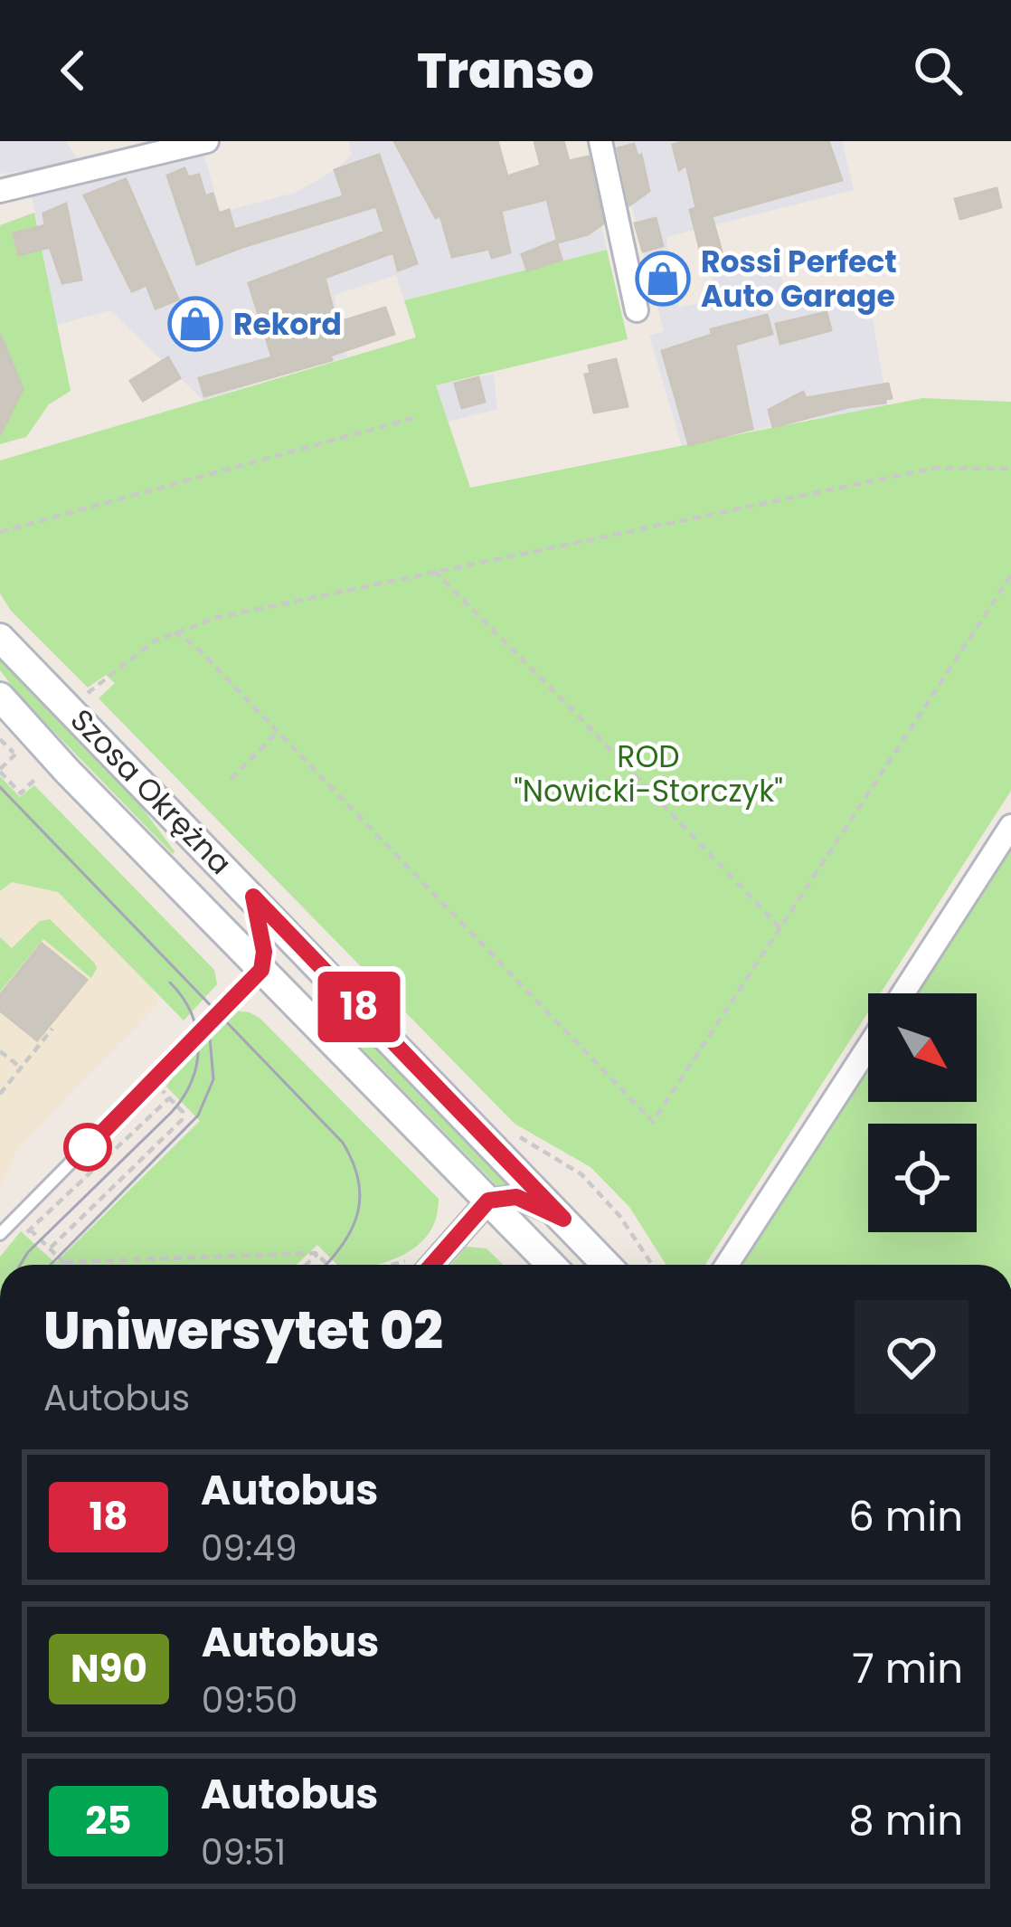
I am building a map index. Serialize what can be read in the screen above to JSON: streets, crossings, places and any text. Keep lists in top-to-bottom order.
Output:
{
  "streets": {
    "street": ["Szosa Okrężna"]
  },
  "parks": ["ROD \"Nowicki-Storczyk\""],
  "places": {
    "shop": ["Rossi Perfect Auto Garage", "Rekord"]
  },
  "lines": ["bus line 18"],
  "north": "bottom right",
  "page": {
    "header": "Transo",
    "on_map": "18",
    "heading": ["Uniwersytet 02", "Autobus"],
    "list": [
      {
        "mark": "18",
        "name": "Autobus",
        "note": "09:49",
        "value": "6 min"
      },
      {
        "mark": "N90",
        "name": "Autobus",
        "note": "09:50",
        "value": "7 min"
      },
      {
        "mark": "25",
        "name": "Autobus",
        "note": "09:51",
        "value": "8 min"
      }
    ]
  }
}
